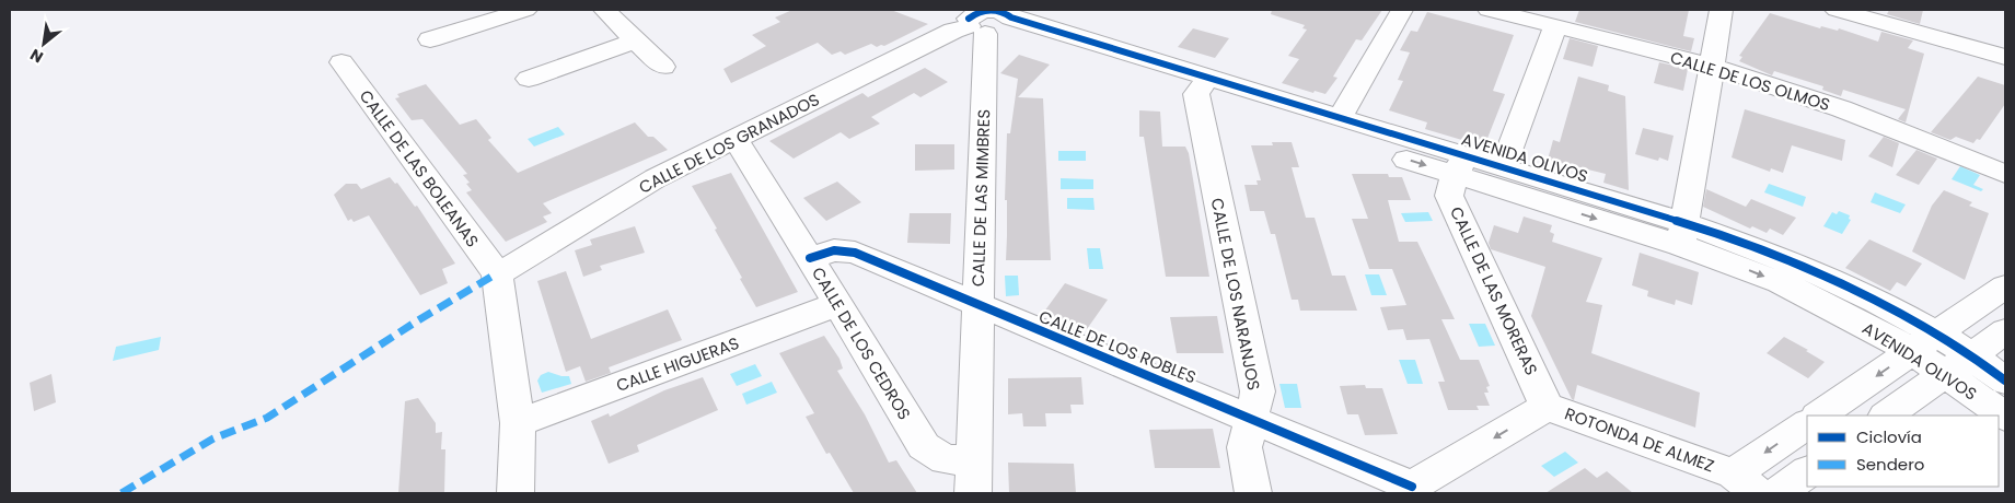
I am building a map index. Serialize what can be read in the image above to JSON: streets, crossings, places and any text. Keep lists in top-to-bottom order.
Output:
{
  "streets": {
    "street": [
      "CALLE DE LOS OLMOS",
      "CALLE DE LOS GRANADOS",
      "AVENIDA OLIVOS",
      "CALLE DE LAS BOLEANAS",
      "CALLE DE LAS MIMBRES",
      "CALLE DE LAS MORERAS",
      "CALLE DE LOS NARANJOS",
      "CALLE DE LOS CEDROS",
      "CALLE DE LOS ROBLES",
      "CALLE HIGUERAS",
      "ROTONDA DE ALMEZ"
    ]
  },
  "crossings": [
    ["CALLE DE LOS GRANADOS", "AVENIDA OLIVOS"],
    ["CALLE DE LOS GRANADOS", "CALLE DE LAS BOLEANAS"],
    ["CALLE DE LOS GRANADOS", "CALLE DE LAS MIMBRES"],
    ["CALLE DE LOS GRANADOS", "CALLE DE LOS CEDROS"],
    ["AVENIDA OLIVOS", "CALLE DE LAS MIMBRES"],
    ["AVENIDA OLIVOS", "CALLE DE LAS MORERAS"],
    ["AVENIDA OLIVOS", "CALLE DE LOS NARANJOS"],
    ["CALLE DE LAS MIMBRES", "CALLE DE LOS CEDROS"],
    ["CALLE DE LAS MIMBRES", "CALLE DE LOS ROBLES"],
    ["CALLE DE LAS MORERAS", "ROTONDA DE ALMEZ"],
    ["CALLE DE LOS NARANJOS", "CALLE DE LOS ROBLES"],
    ["CALLE DE LOS CEDROS", "CALLE DE LOS ROBLES"],
    ["CALLE DE LOS CEDROS", "CALLE HIGUERAS"],
    ["CALLE DE LOS ROBLES", "ROTONDA DE ALMEZ"]
  ],
  "one_way": ["ROTONDA DE ALMEZ"],
  "legend": ["Ciclovía", "Sendero"],
  "north": "bottom left"
}
